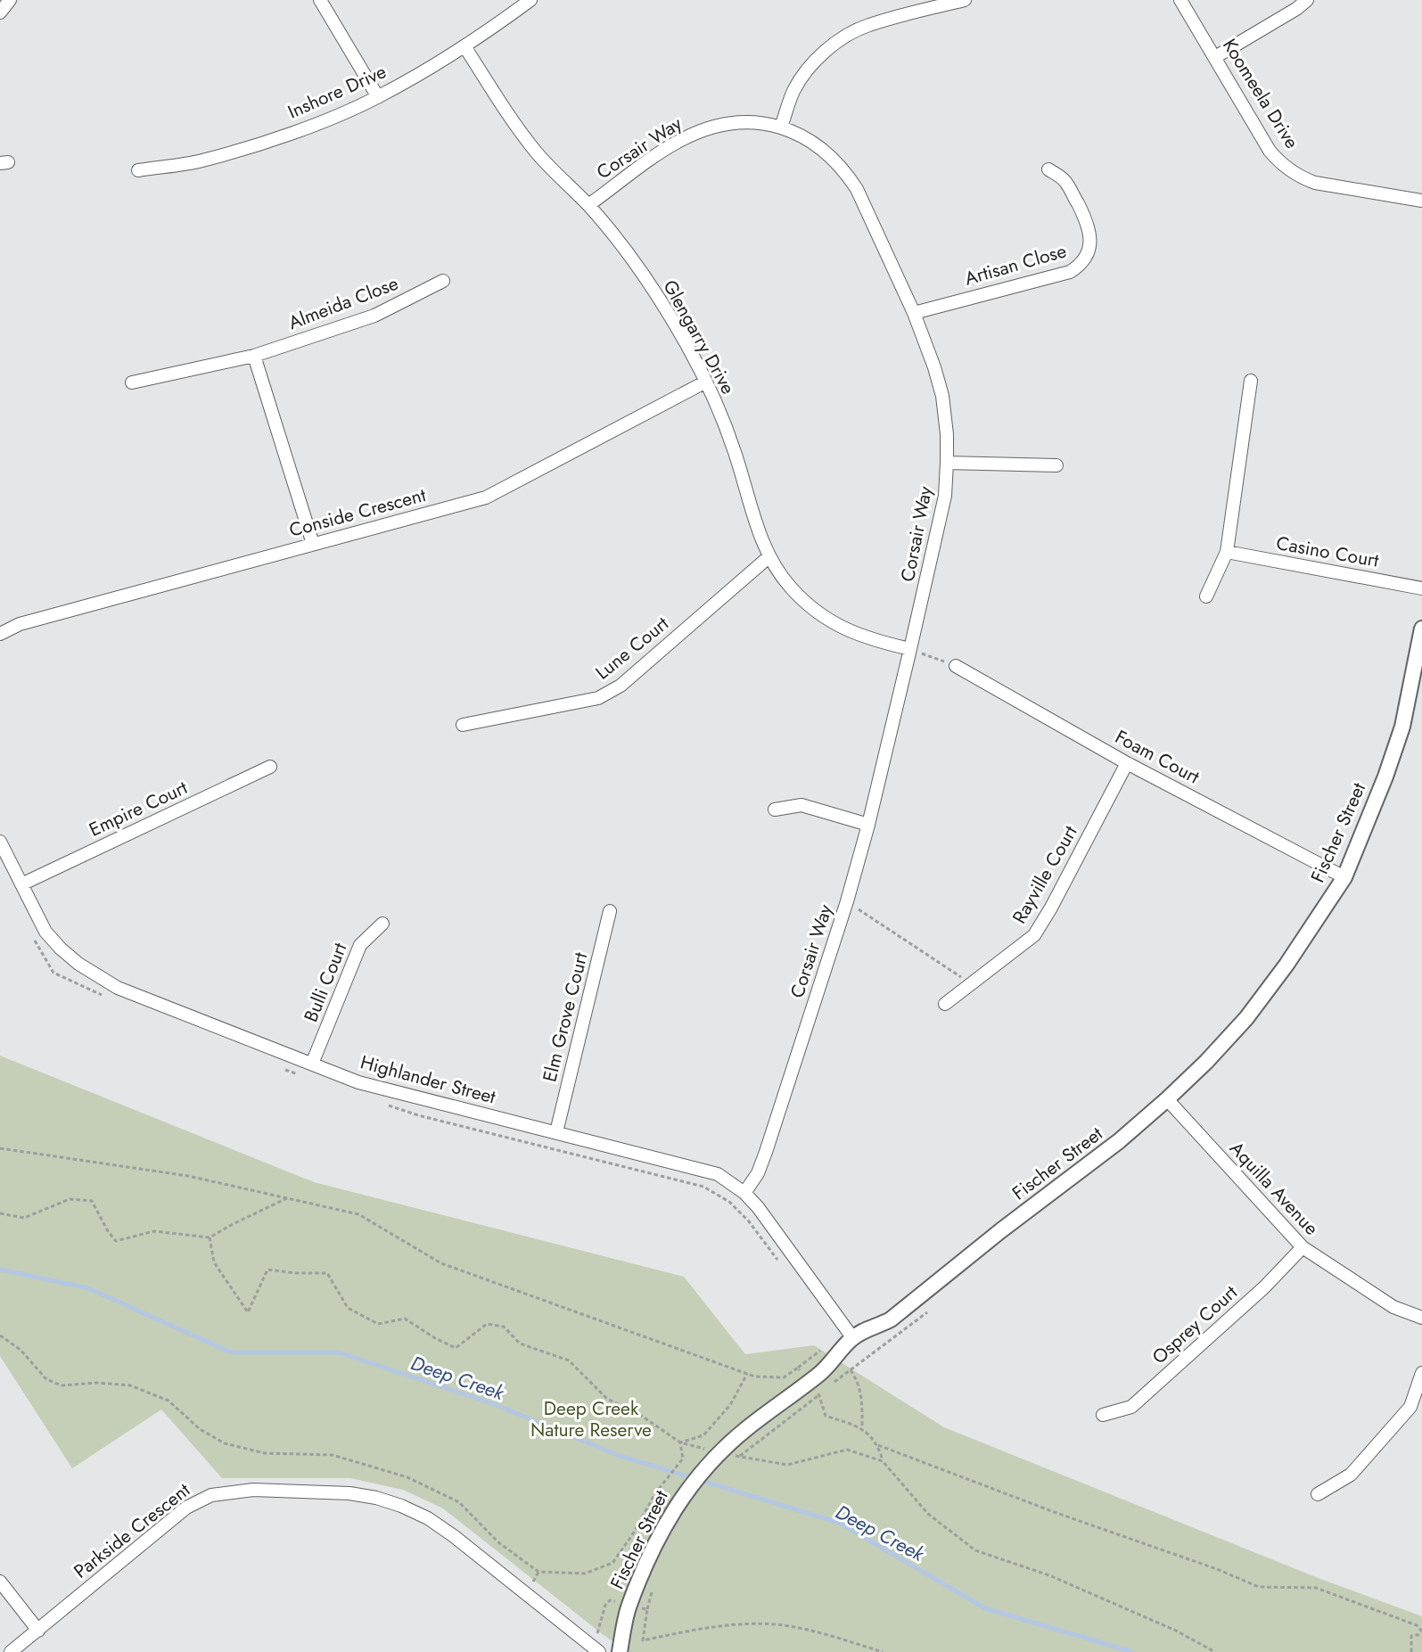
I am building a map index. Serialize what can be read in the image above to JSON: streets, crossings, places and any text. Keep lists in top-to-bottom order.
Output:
{
  "streets": {
    "street": [
      "Inshore Drive",
      "Koomeela Drive",
      "Corsair Way",
      "Artisan Close",
      "Almeida Close",
      "Glengarry Drive",
      "Conside Crescent",
      "Casino Court",
      "Lune Court",
      "Foam Court",
      "Empire Court",
      "Fischer Street",
      "Rayville Court",
      "Bulli Court",
      "Elm Grove Court",
      "Highlander Street",
      "Aquilla Avenue",
      "Osprey Court",
      "Parkside Crescent"
    ]
  },
  "crossings": [
    ["Inshore Drive", "Glengarry Drive"],
    ["Corsair Way", "Artisan Close"],
    ["Corsair Way", "Glengarry Drive"],
    ["Corsair Way", "Highlander Street"],
    ["Glengarry Drive", "Conside Crescent"],
    ["Glengarry Drive", "Lune Court"],
    ["Foam Court", "Fischer Street"],
    ["Foam Court", "Rayville Court"],
    ["Empire Court", "Highlander Street"],
    ["Fischer Street", "Highlander Street"],
    ["Fischer Street", "Aquilla Avenue"],
    ["Bulli Court", "Highlander Street"],
    ["Elm Grove Court", "Highlander Street"],
    ["Aquilla Avenue", "Osprey Court"]
  ],
  "water": ["Deep Creek"],
  "parks": ["Deep Creek Nature Reserve"]
}
